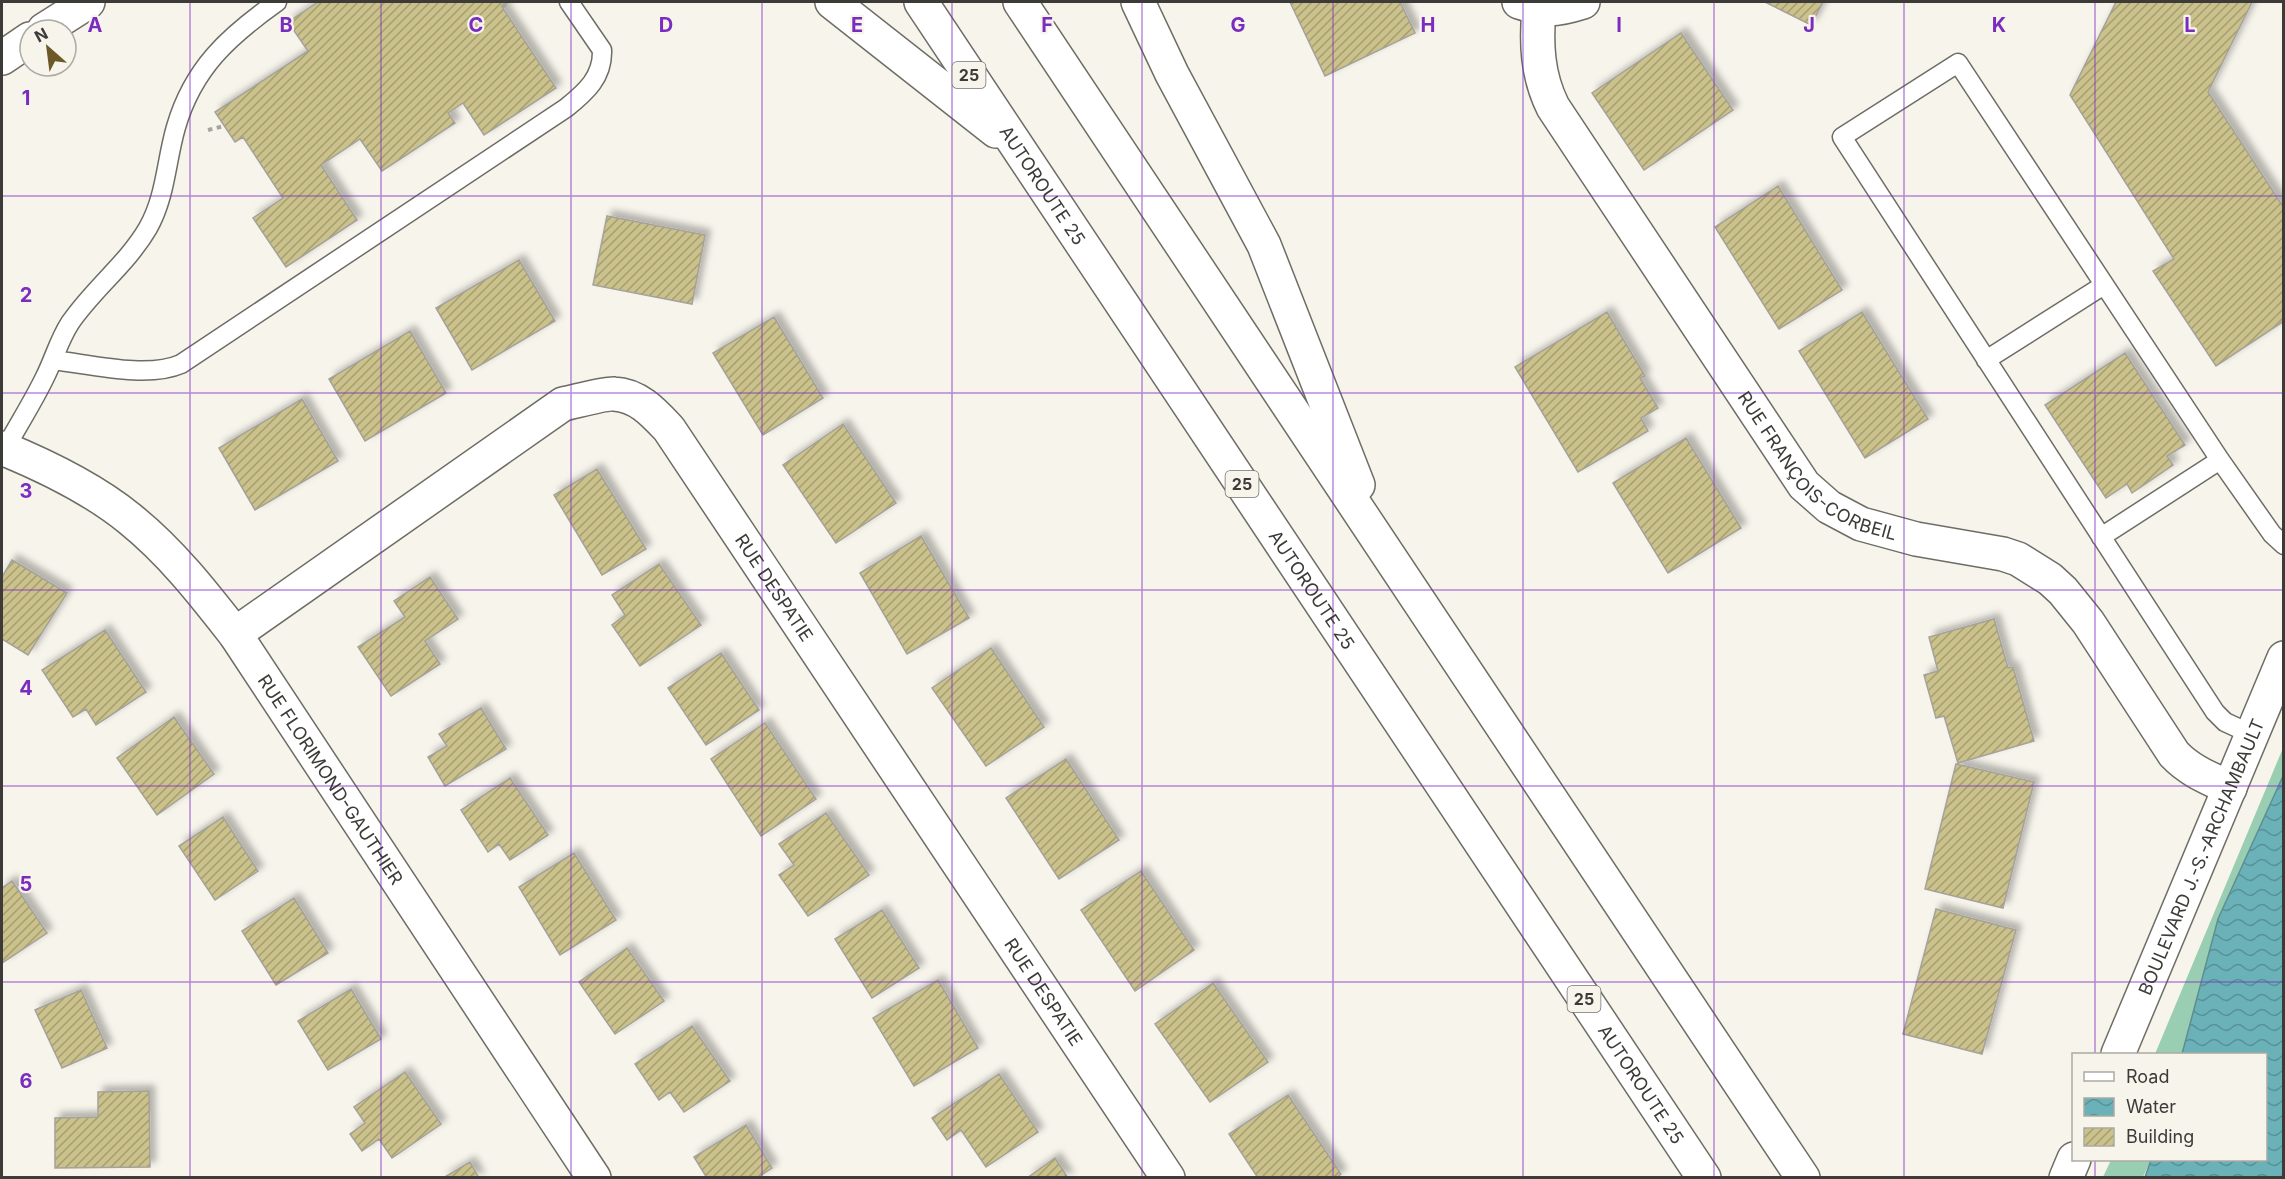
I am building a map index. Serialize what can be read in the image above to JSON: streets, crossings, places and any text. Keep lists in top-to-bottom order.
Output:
{
  "streets": {
    "main road": [
      "25",
      "AUTOROUTE 25",
      "RUE FRANÇOIS-CORBEIL",
      "RUE DESPATIE",
      "RUE FLORIMOND-GAUTHIER",
      "BOULEVARD J.-S.-ARCHAMBAULT"
    ]
  },
  "crossings": [
    ["RUE FRANÇOIS-CORBEIL", "BOULEVARD J.-S.-ARCHAMBAULT"],
    ["RUE DESPATIE", "RUE FLORIMOND-GAUTHIER"]
  ],
  "legend": ["Road", "Water", "Building"],
  "north": "top left",
  "grid": {
    "columns": [
      "A",
      "B",
      "C",
      "D",
      "E",
      "F",
      "G",
      "H",
      "I",
      "J",
      "K",
      "L"
    ],
    "rows": [
      "1",
      "2",
      "3",
      "4",
      "5",
      "6"
    ]
  }
}
